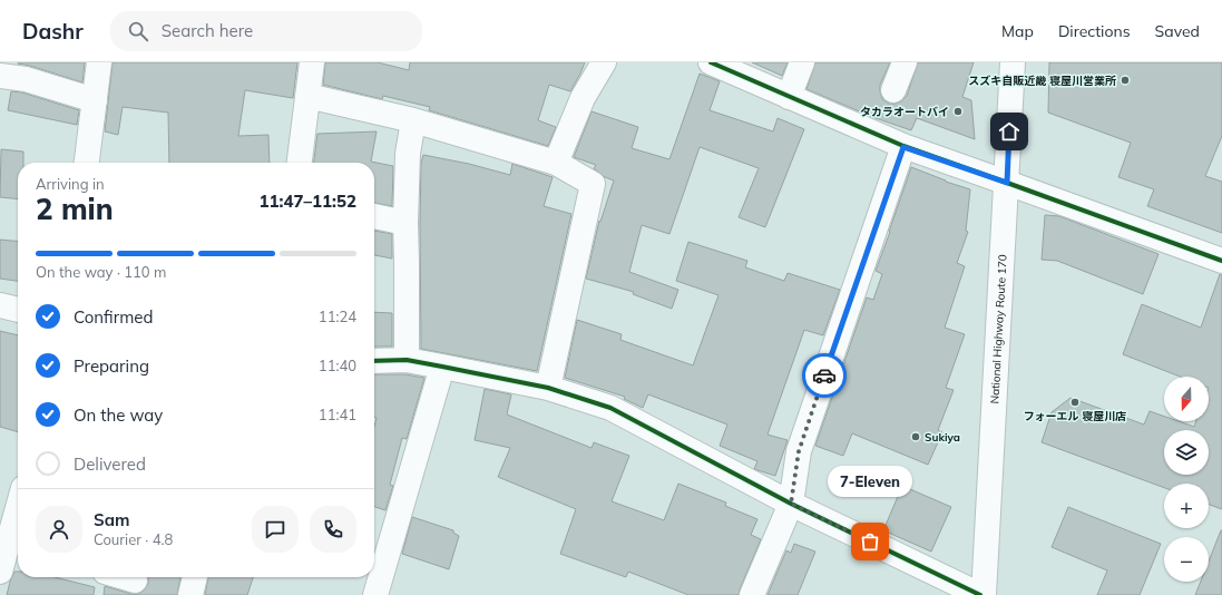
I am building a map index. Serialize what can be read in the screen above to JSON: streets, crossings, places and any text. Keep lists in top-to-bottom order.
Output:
{
  "streets": {
    "main road": ["National Highway Route 170"]
  },
  "places": [
    "スズキ自販近畿 寝屋川営業所",
    "タカラオートバイ",
    "フォーエル 寝屋川店",
    "Sukiya",
    "7-Eleven"
  ],
  "north": "bottom",
  "page": {
    "header": "Dashr",
    "search": "Search here",
    "nav": ["Map", "Directions", "Saved"],
    "heading": ["2 min", "Arriving in", "11:47–11:52"],
    "panel": ["Sam", "Courier · 4.8"],
    "bar": "On the way · 110 m",
    "list": [
      ["Confirmed", "11:24"],
      ["Preparing", "11:40"],
      ["On the way", "11:41"],
      "Delivered"
    ],
    "map_buttons": ["+", "−"],
    "bubble": "7-Eleven"
  }
}
